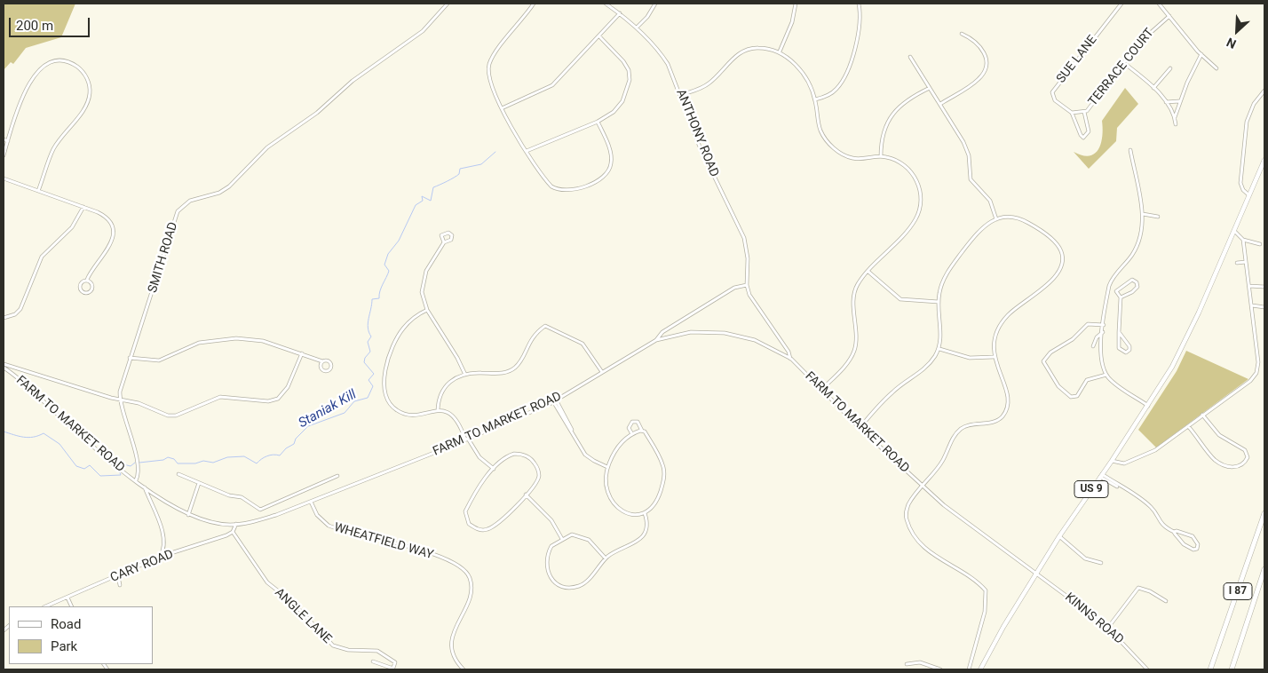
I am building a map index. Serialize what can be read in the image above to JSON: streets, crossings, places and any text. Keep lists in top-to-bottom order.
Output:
{
  "streets": {
    "highway": ["I 87"],
    "main road": ["US 9"],
    "street": [
      "SUE LANE",
      "TERRACE COURT",
      "ANTHONY ROAD",
      "SMITH ROAD",
      "FARM TO MARKET ROAD",
      "WHEATFIELD WAY",
      "CARY ROAD",
      "ANGLE LANE",
      "KINNS ROAD"
    ]
  },
  "crossings": [
    ["SUE LANE", "TERRACE COURT"],
    ["ANTHONY ROAD", "FARM TO MARKET ROAD"],
    ["SMITH ROAD", "FARM TO MARKET ROAD"],
    ["FARM TO MARKET ROAD", "US 9"],
    ["FARM TO MARKET ROAD", "WHEATFIELD WAY"],
    ["FARM TO MARKET ROAD", "KINNS ROAD"],
    ["US 9", "KINNS ROAD"],
    ["CARY ROAD", "ANGLE LANE"]
  ],
  "water": ["Staniak Kill"],
  "legend": ["Road", "Park"],
  "scale_bar": "200 m",
  "north": "bottom left"
}
